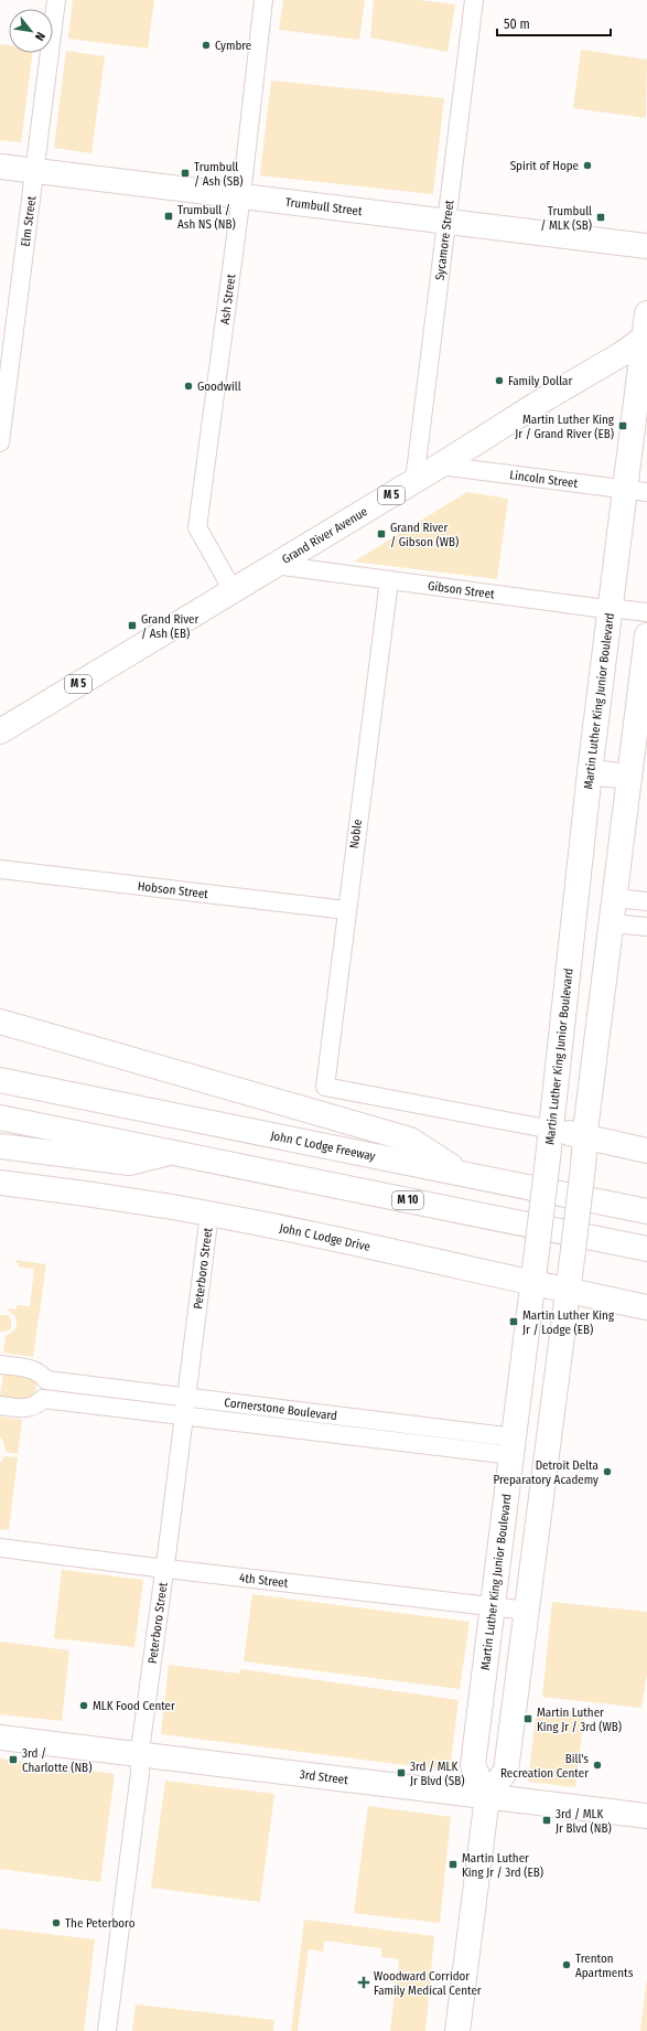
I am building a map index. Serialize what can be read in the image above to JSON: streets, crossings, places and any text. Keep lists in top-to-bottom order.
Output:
{
  "streets": {
    "main road": [
      "Trumbull Street",
      "M 5",
      "Grand River Avenue",
      "Martin Luther King Junior Boulevard",
      "John C Lodge Freeway",
      "M 10",
      "John C Lodge Drive",
      "3rd Street"
    ],
    "street": [
      "Elm Street",
      "Sycamore Street",
      "Ash Street",
      "Lincoln Street",
      "Gibson Street",
      "Noble",
      "Hobson Street",
      "Peterboro Street",
      "Cornerstone Boulevard",
      "4th Street"
    ]
  },
  "crossings": [
    ["Trumbull Street", "Elm Street"],
    ["Trumbull Street", "Sycamore Street"],
    ["Trumbull Street", "Ash Street"],
    ["Sycamore Street", "Grand River Avenue"],
    ["Ash Street", "Grand River Avenue"],
    ["Lincoln Street", "Grand River Avenue"],
    ["Lincoln Street", "Martin Luther King Junior Boulevard"],
    ["Grand River Avenue", "Gibson Street"],
    ["Grand River Avenue", "Martin Luther King Junior Boulevard"],
    ["Gibson Street", "Martin Luther King Junior Boulevard"],
    ["Gibson Street", "Noble"],
    ["Martin Luther King Junior Boulevard", "Noble"],
    ["Martin Luther King Junior Boulevard", "John C Lodge Drive"],
    ["Martin Luther King Junior Boulevard", "Cornerstone Boulevard"],
    ["Martin Luther King Junior Boulevard", "4th Street"],
    ["Martin Luther King Junior Boulevard", "3rd Street"],
    ["Noble", "Hobson Street"],
    ["John C Lodge Drive", "Peterboro Street"],
    ["Peterboro Street", "Cornerstone Boulevard"],
    ["Peterboro Street", "4th Street"],
    ["Peterboro Street", "3rd Street"]
  ],
  "places": {
    "other": [
      "Cymbre",
      "Spirit of Hope",
      "Family Dollar",
      "Goodwill",
      "Detroit Delta Preparatory Academy",
      "MLK Food Center",
      "Bill's Recreation Center",
      "The Peterboro",
      "Trenton Apartments"
    ],
    "transit": [
      "Trumbull / Ash (SB)",
      "Trumbull / Ash NS (NB)",
      "Trumbull / MLK (SB)",
      "Martin Luther King Jr / Grand River (EB)",
      "Grand River / Gibson (WB)",
      "Grand River / Ash (EB)",
      "Martin Luther King Jr / Lodge (EB)",
      "Martin Luther King Jr / 3rd (WB)",
      "3rd / Charlotte (NB)",
      "3rd / MLK Jr Blvd (SB)",
      "3rd / MLK Jr Blvd (NB)",
      "Martin Luther King Jr / 3rd (EB)"
    ],
    "health": ["Woodward Corridor Family Medical Center"]
  },
  "scale_bar": "50 m",
  "north": "bottom right"
}
